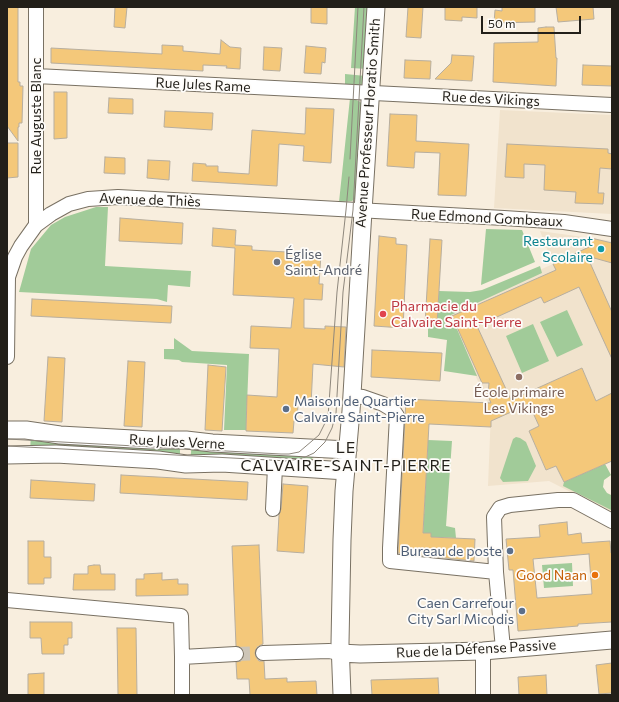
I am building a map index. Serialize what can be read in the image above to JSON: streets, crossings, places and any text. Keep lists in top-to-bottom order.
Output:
{
  "streets": {
    "street": [
      "Rue Jules Rame",
      "Rue des Vikings",
      "Rue Auguste Blanc",
      "Avenue Professeur Horatio Smith",
      "Avenue de Thiès",
      "Rue Edmond Gombeaux",
      "Rue Jules Verne",
      "Rue de la Défense Passive"
    ]
  },
  "crossings": [
    ["Rue Jules Rame", "Rue des Vikings"],
    ["Rue Jules Rame", "Rue Auguste Blanc"],
    ["Rue Jules Rame", "Avenue Professeur Horatio Smith"],
    ["Rue des Vikings", "Avenue Professeur Horatio Smith"],
    ["Rue Auguste Blanc", "Avenue de Thiès"],
    ["Avenue Professeur Horatio Smith", "Avenue de Thiès"],
    ["Avenue Professeur Horatio Smith", "Rue Edmond Gombeaux"],
    ["Avenue Professeur Horatio Smith", "Rue Jules Verne"],
    ["Avenue Professeur Horatio Smith", "Rue de la Défense Passive"],
    ["Avenue de Thiès", "Rue Edmond Gombeaux"]
  ],
  "districts": ["LE CALVAIRE-SAINT-PIERRE"],
  "places": [
    "Restaurant Scolaire",
    "Église Saint-André",
    "Pharmacie du Calvaire Saint-Pierre",
    "École primaire Les Vikings",
    "Maison de Quartier Calvaire Saint-Pierre",
    "Bureau de poste",
    "Good Naan",
    "Caen Carrefour City Sarl Micodis"
  ],
  "scale_bar": "50 m"
}
